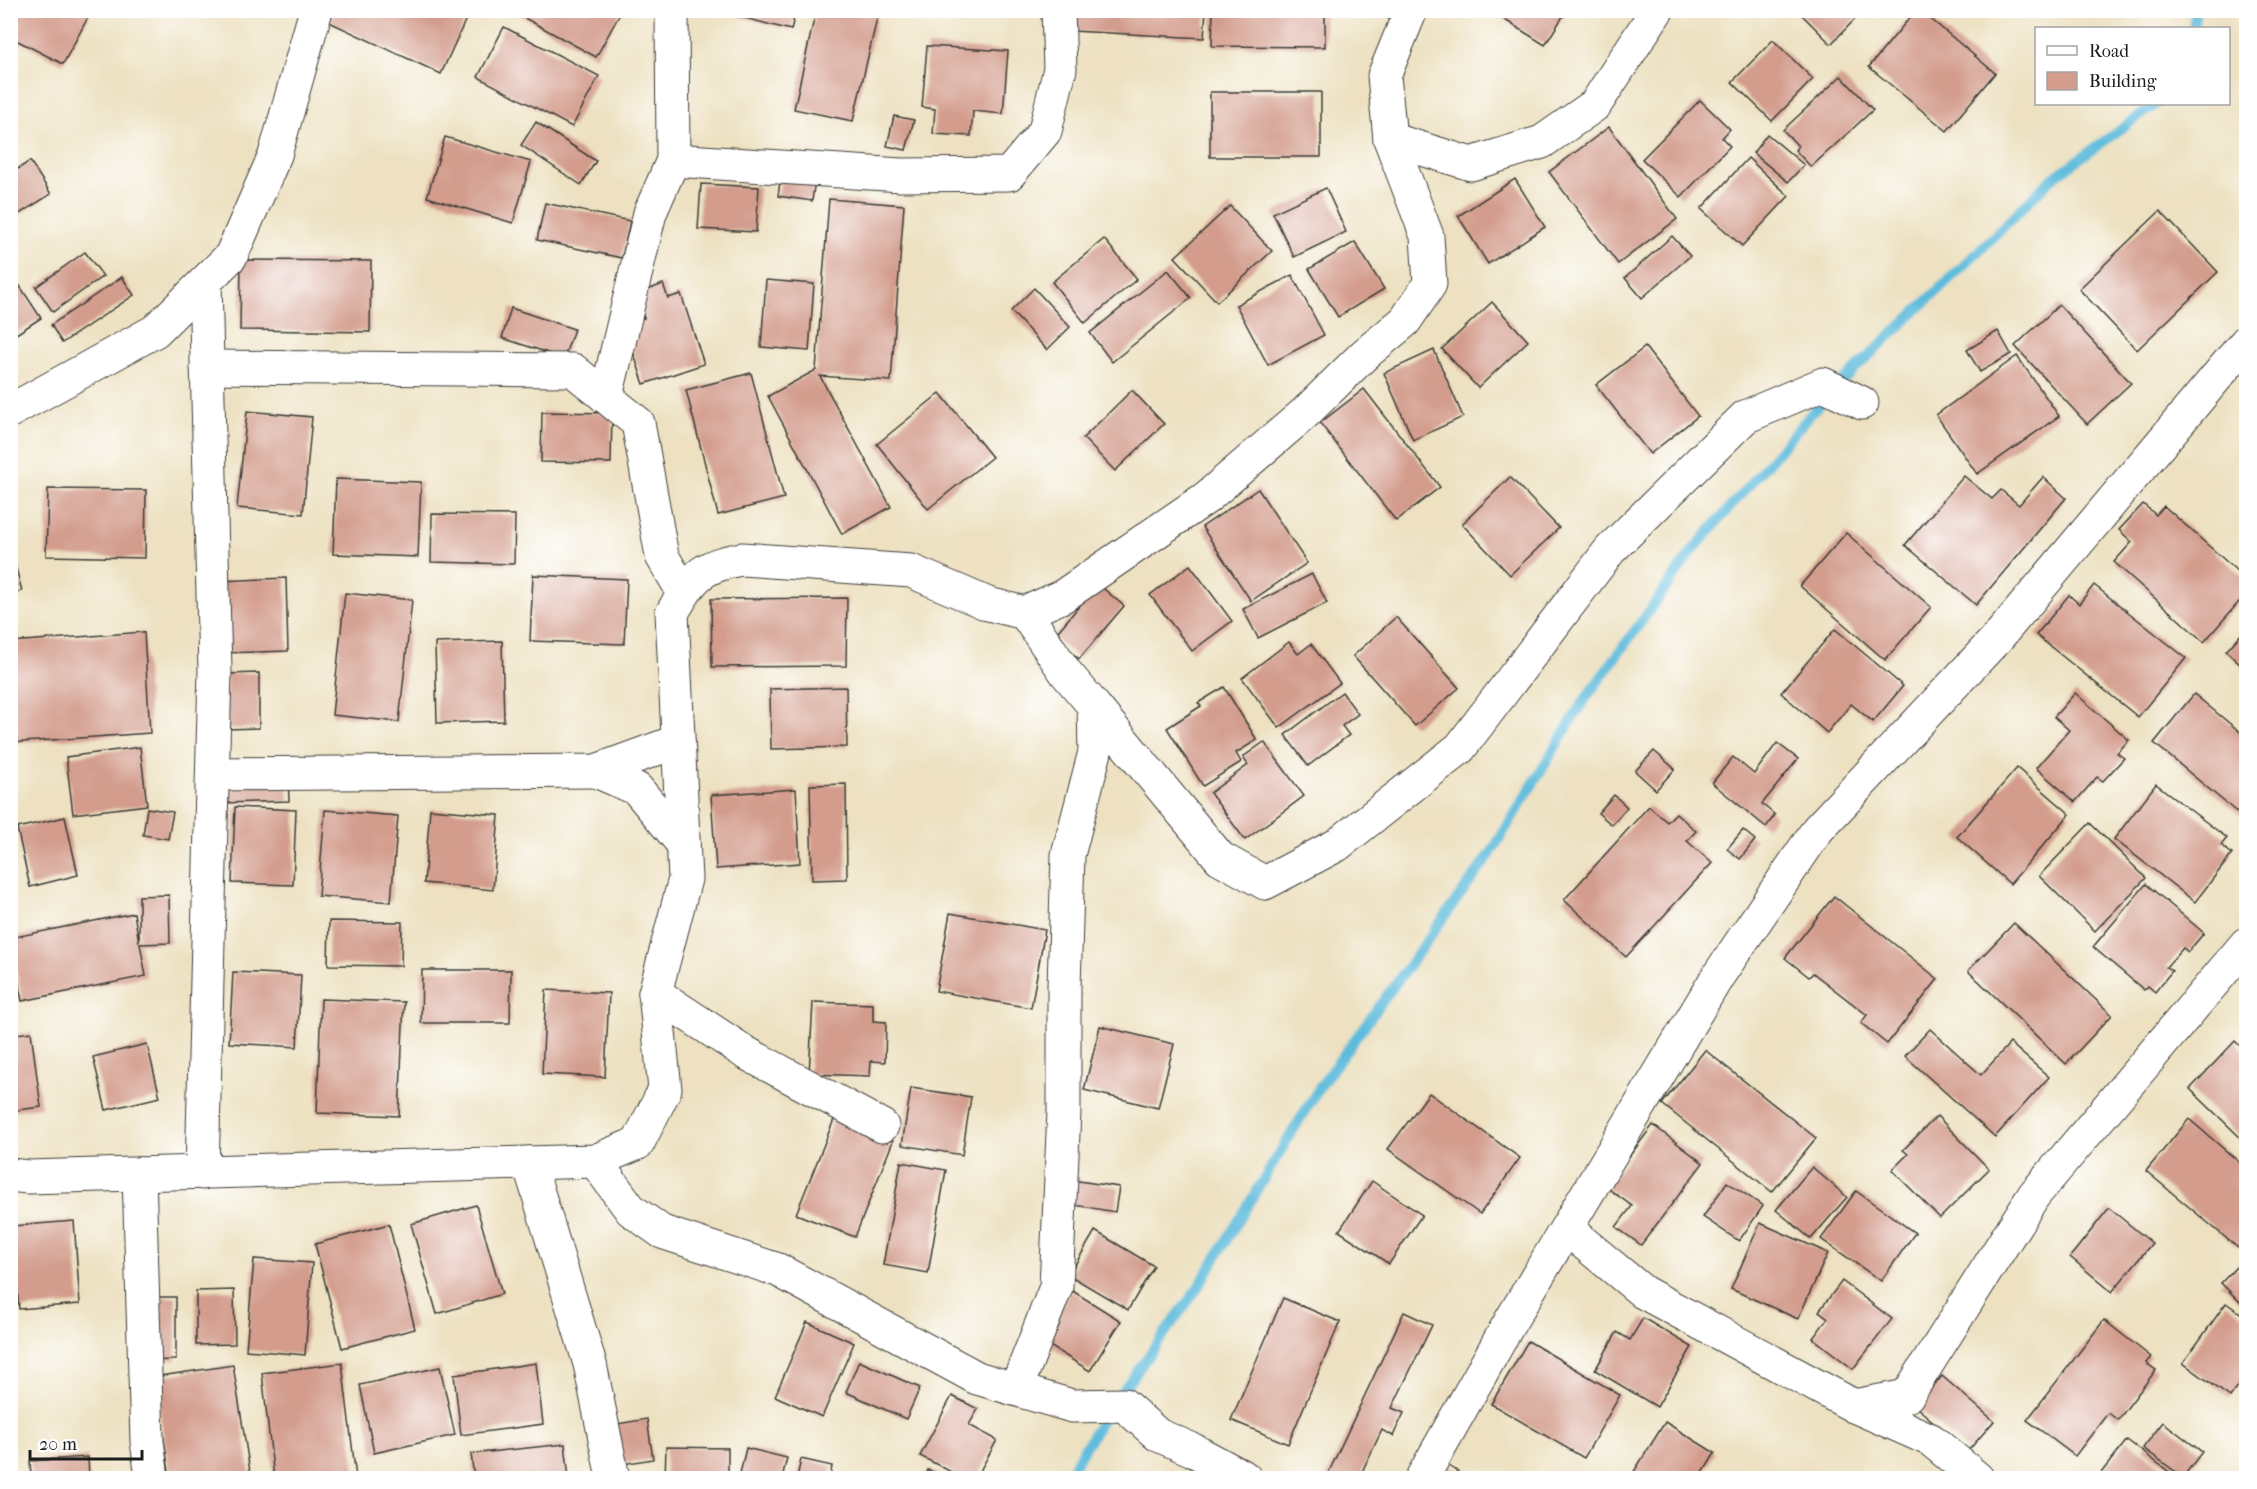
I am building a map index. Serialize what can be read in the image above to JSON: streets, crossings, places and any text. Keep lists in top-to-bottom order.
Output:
{
  "legend": ["Road", "Building"],
  "scale_bar": "20 m"
}
